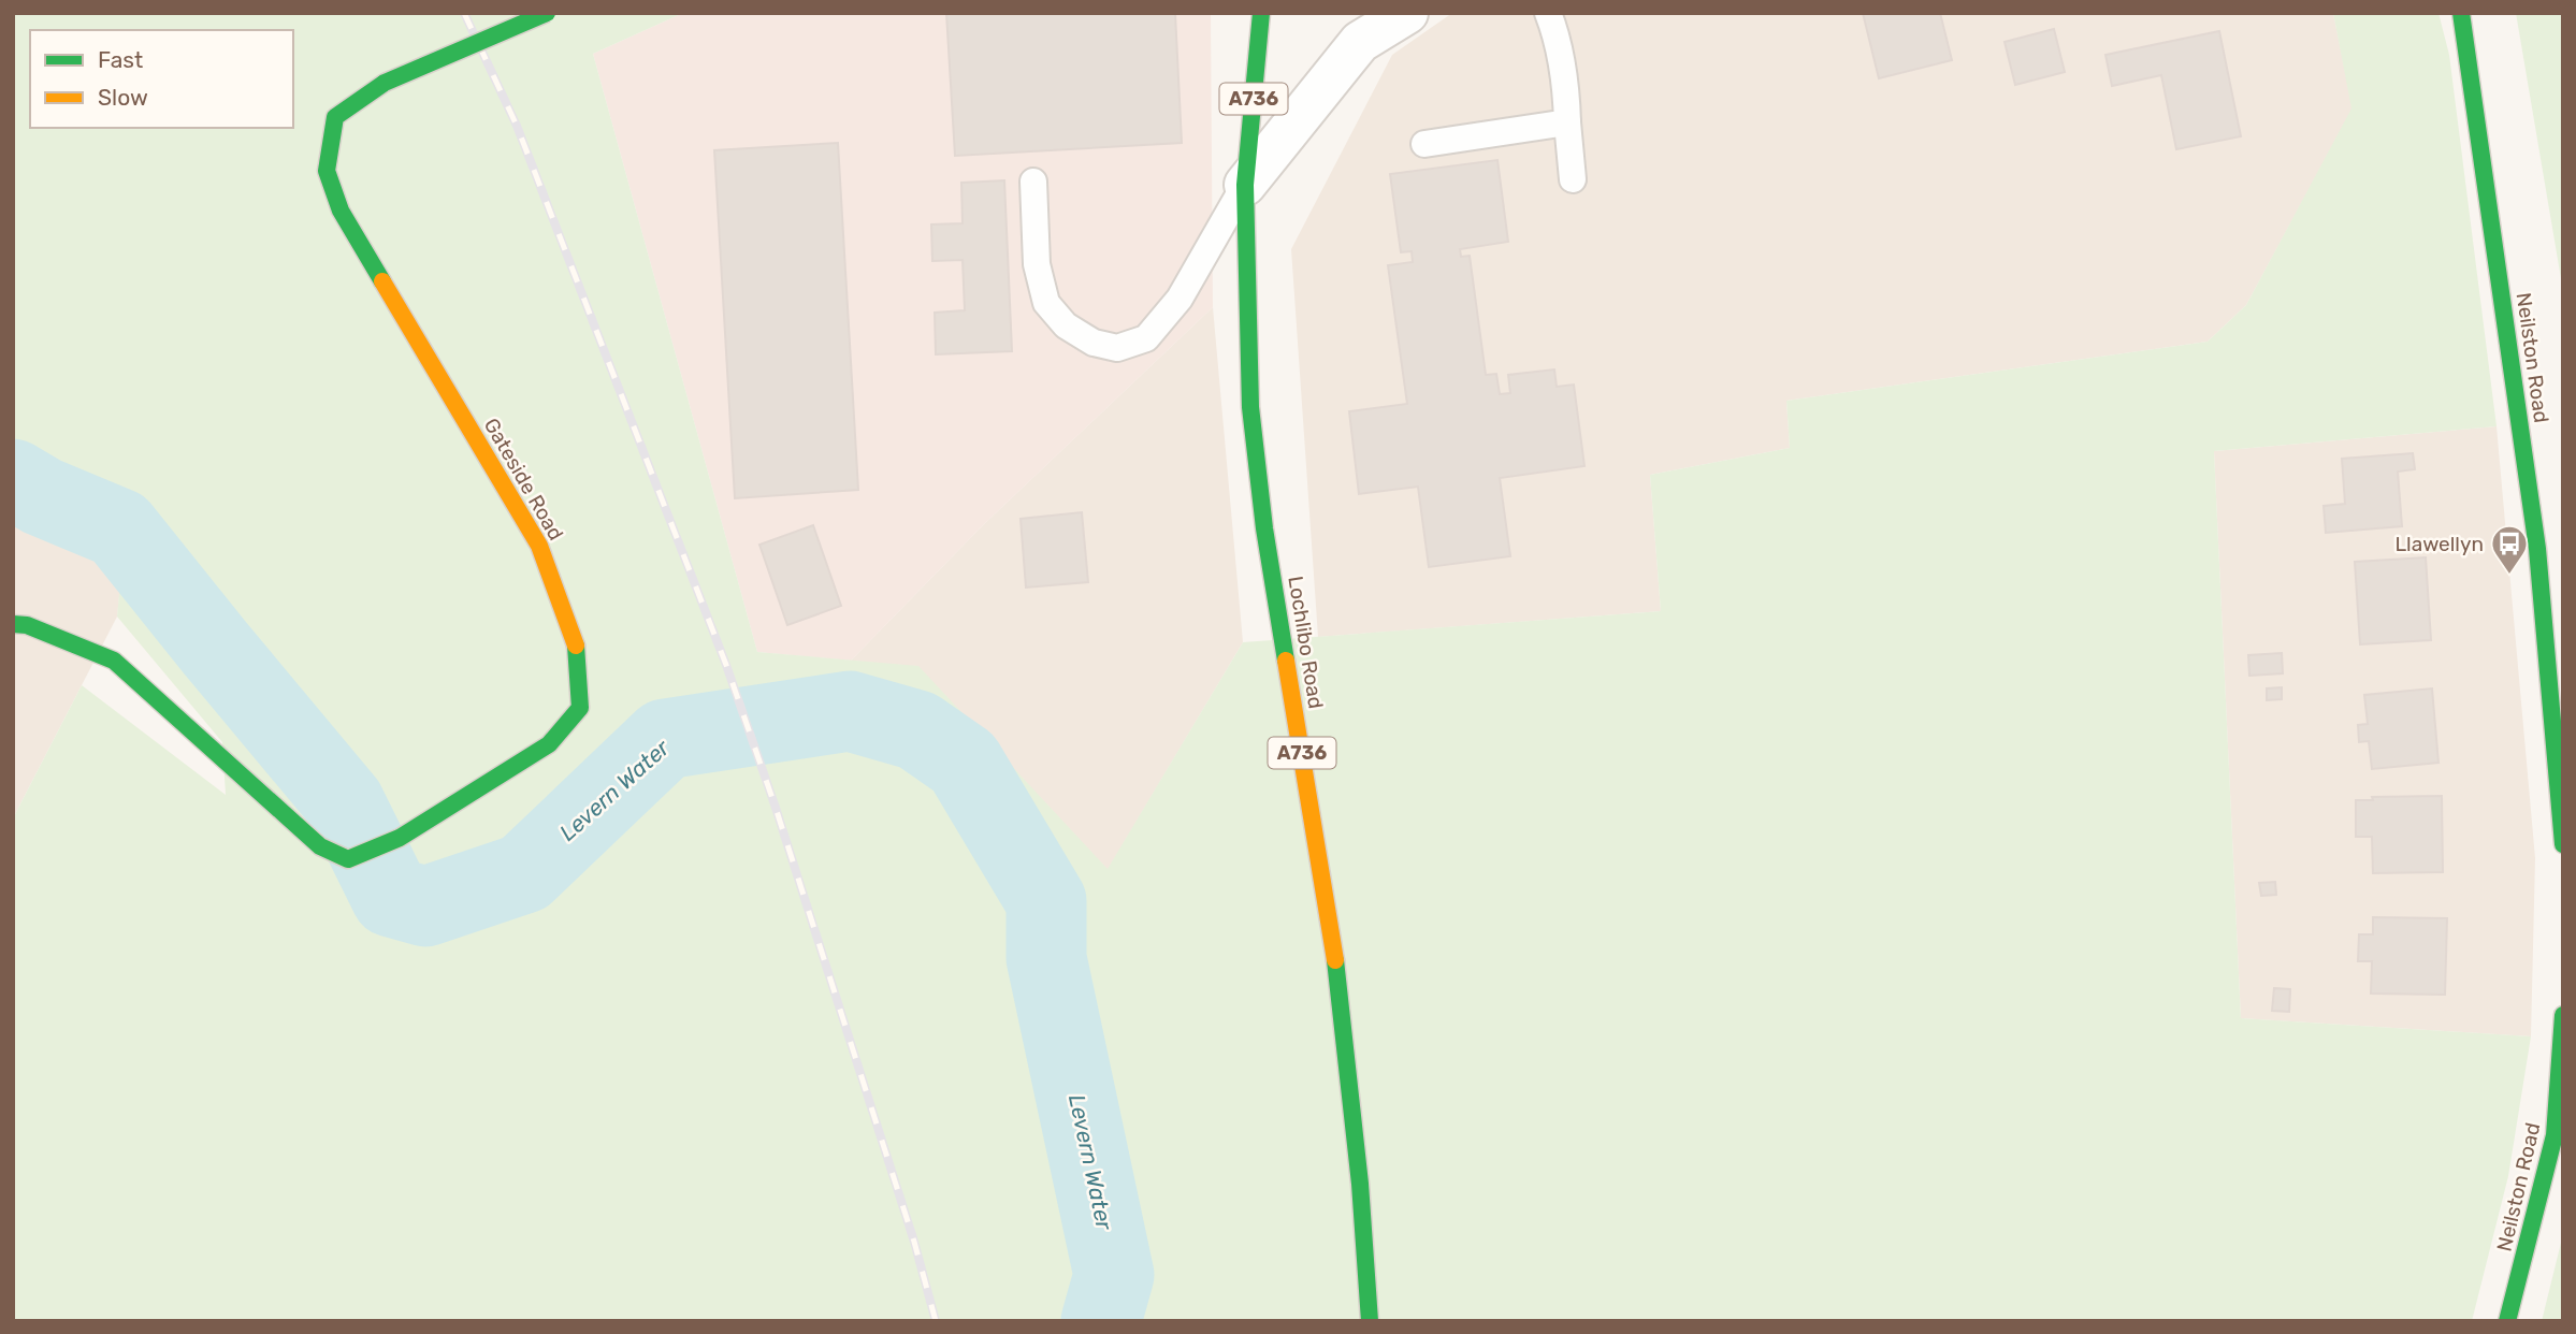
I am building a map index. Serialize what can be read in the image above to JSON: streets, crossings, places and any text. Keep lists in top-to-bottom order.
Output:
{
  "streets": {
    "street": [
      "A736",
      "Neilston Road",
      "Gateside Road",
      "Lochlibo Road"
    ]
  },
  "water": ["Levern Water"],
  "places": {
    "bus stop": ["Llawellyn"]
  },
  "legend": ["Fast", "Slow"]
}
